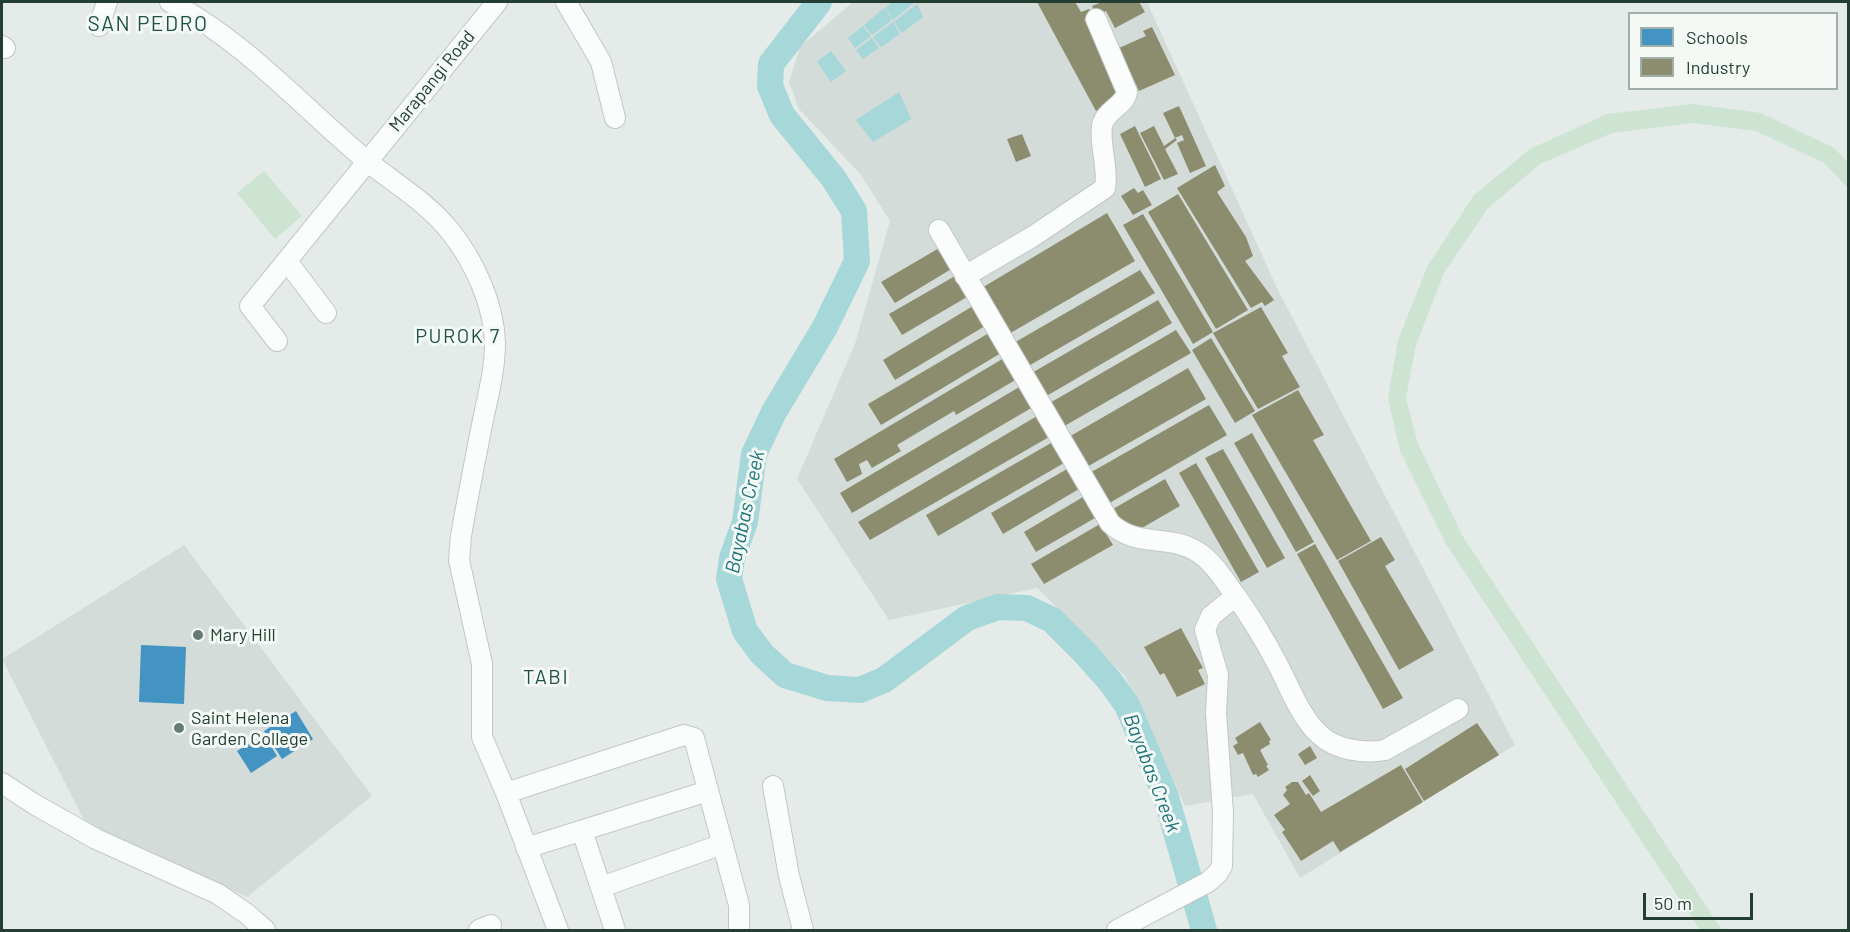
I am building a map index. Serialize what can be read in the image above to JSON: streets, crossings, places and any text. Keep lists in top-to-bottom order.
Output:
{
  "streets": {
    "street": ["Marapangi Road"]
  },
  "districts": ["SAN PEDRO", "PUROK 7", "TABI"],
  "water": ["Bayabas Creek"],
  "places": ["Mary Hill", "Saint Helena Garden College"],
  "legend": ["Schools", "Industry"],
  "scale_bar": "50 m"
}
